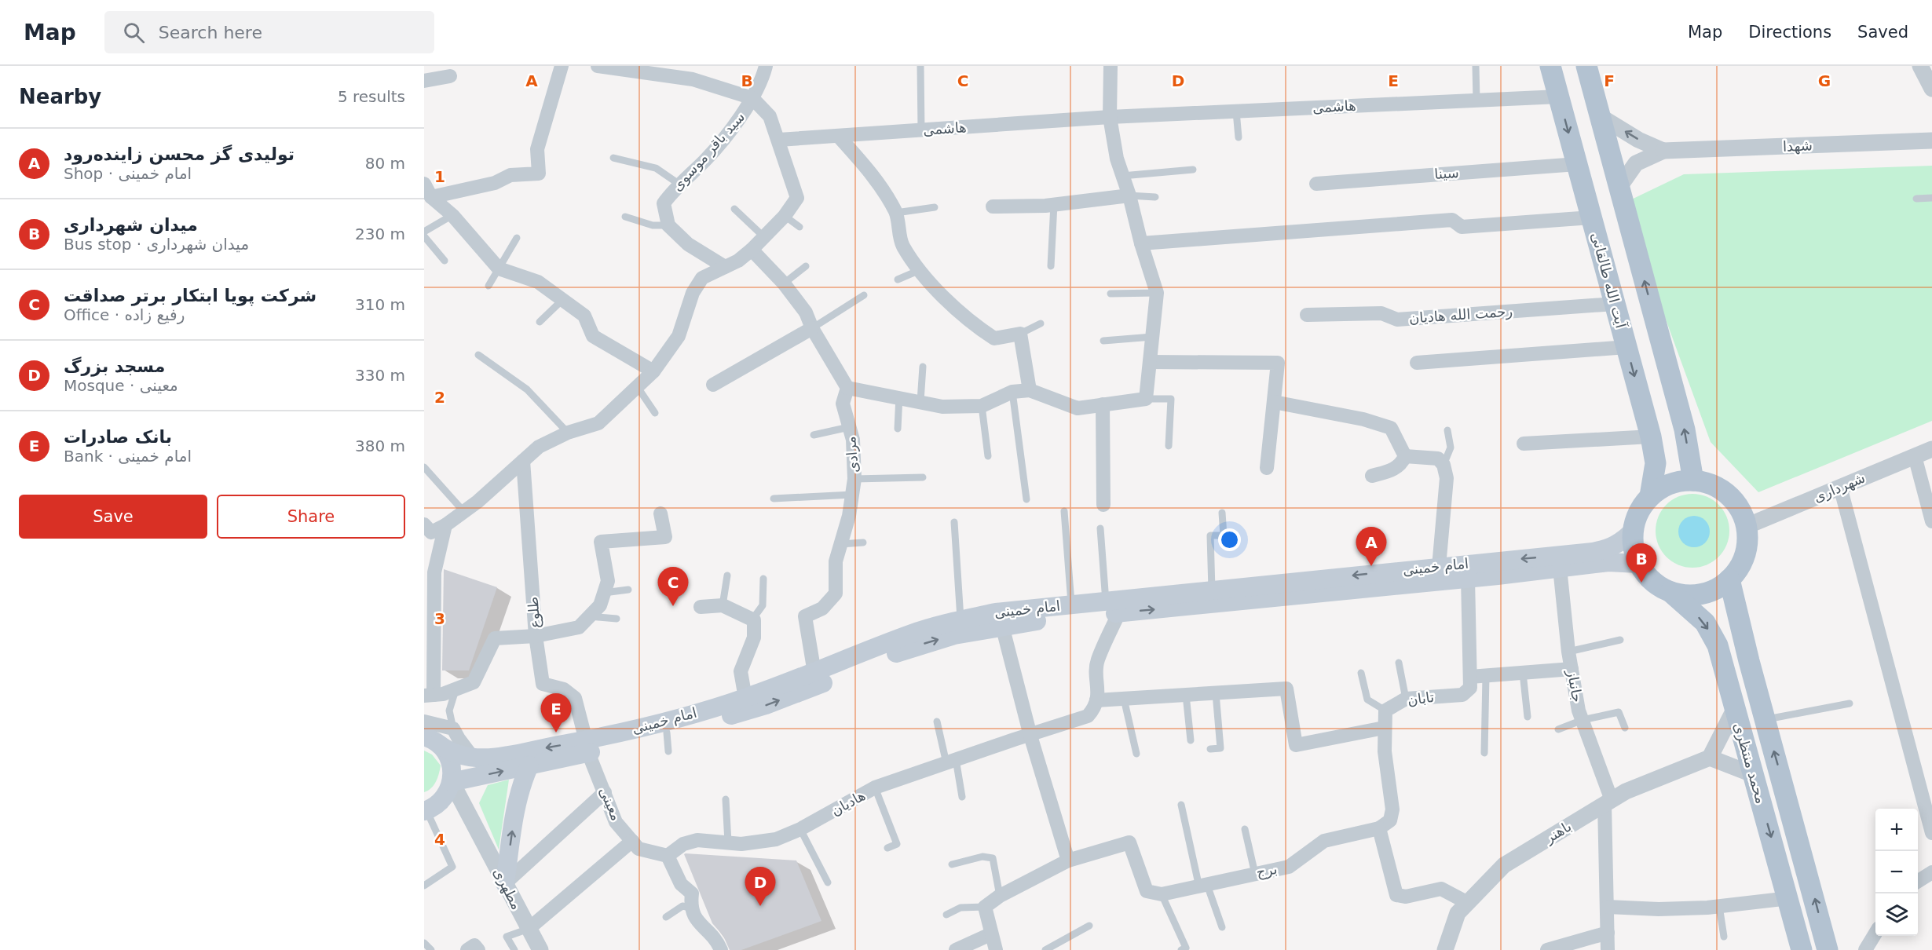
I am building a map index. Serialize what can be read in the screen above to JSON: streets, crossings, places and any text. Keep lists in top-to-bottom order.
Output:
{
  "streets": {
    "main road": ["آیت الله طالقانی", "امام خمینی", "محمد منتظری"],
    "street": [
      "هاشمی",
      "شهدا",
      "سید باقر موسوی",
      "سینا",
      "رحمت الله هادیان",
      "مرادی",
      "شهرداری",
      "طلوع",
      "جانباز",
      "تابان",
      "هادیان",
      "معینی",
      "باهنر",
      "برج",
      "مطهری"
    ]
  },
  "crossings": [
    ["هاشمی", "آیت الله طالقانی"],
    ["سینا", "آیت الله طالقانی"],
    ["آیت الله طالقانی", "رحمت الله هادیان"],
    ["آیت الله طالقانی", "شهرداری"],
    ["آیت الله طالقانی", "امام خمینی"],
    ["آیت الله طالقانی", "محمد منتظری"],
    ["مرادی", "امام خمینی"],
    ["شهرداری", "امام خمینی"],
    ["شهرداری", "محمد منتظری"],
    ["امام خمینی", "طلوع"],
    ["امام خمینی", "جانباز"],
    ["امام خمینی", "تابان"],
    ["امام خمینی", "محمد منتظری"],
    ["امام خمینی", "معینی"],
    ["امام خمینی", "مطهری"],
    ["طلوع", "معینی"],
    ["جانباز", "باهنر"],
    ["هادیان", "معینی"]
  ],
  "page": {
    "header": "Map",
    "search": "Search here",
    "nav": ["Map", "Directions", "Saved"],
    "heading": ["Nearby", "5 results"],
    "list": [
      {
        "mark": "A",
        "name": "تولیدی گز محسن زاینده‌رود",
        "note": "Shop · امام خمینی",
        "value": "80 m"
      },
      {
        "mark": "B",
        "name": "میدان شهرداری",
        "note": "Bus stop · میدان شهرداری",
        "value": "230 m"
      },
      {
        "mark": "C",
        "name": "شرکت پویا ابتکار برتر صداقت",
        "note": "Office · رفیع زاده",
        "value": "310 m"
      },
      {
        "mark": "D",
        "name": "مسجد بزرگ",
        "note": "Mosque · معینی",
        "value": "330 m"
      },
      {
        "mark": "E",
        "name": "بانک صادرات",
        "note": "Bank · امام خمینی",
        "value": "380 m"
      }
    ],
    "buttons": ["Save", "Share"],
    "pins": [
      "A",
      "B",
      "C",
      "E",
      "D"
    ],
    "map_buttons": ["+", "−"]
  },
  "grid": {
    "columns": [
      "A",
      "B",
      "C",
      "D",
      "E",
      "F",
      "G"
    ],
    "rows": [
      "1",
      "2",
      "3",
      "4"
    ]
  }
}
